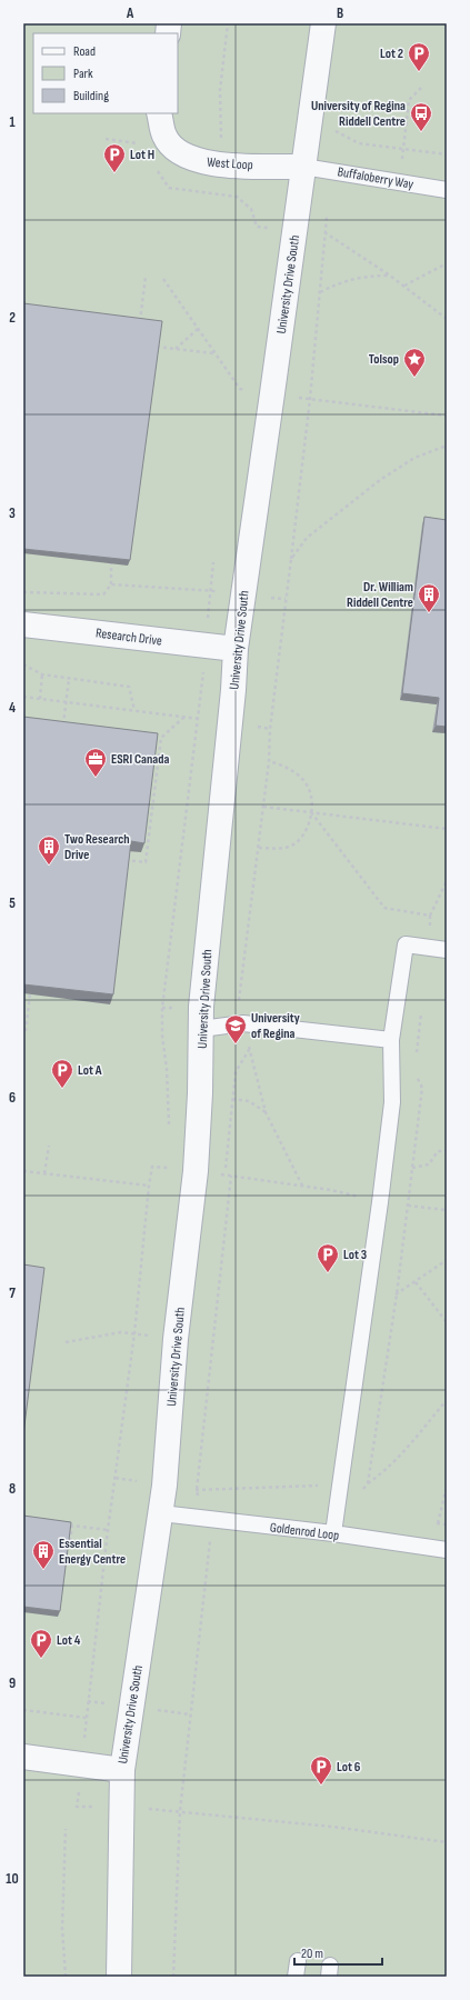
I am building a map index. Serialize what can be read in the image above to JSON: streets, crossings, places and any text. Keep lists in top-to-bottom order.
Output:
{
  "streets": {
    "street": ["West Loop", "University Drive South", "Research Drive"],
    "lane": ["Buffaloberry Way", "Goldenrod Loop"]
  },
  "crossings": [
    ["West Loop", "Buffaloberry Way"],
    ["West Loop", "University Drive South"],
    ["Buffaloberry Way", "University Drive South"],
    ["University Drive South", "Research Drive"],
    ["University Drive South", "Goldenrod Loop"]
  ],
  "places": {
    "parking": [
      "Lot 2",
      "Lot H",
      "Lot A",
      "Lot 3",
      "Lot 4",
      "Lot 6"
    ],
    "bus stop": ["University of Regina Riddell Centre"],
    "place": ["Tolsop"],
    "building": ["Dr. William Riddell Centre", "Two Research Drive", "Essential Energy Centre"],
    "office": ["ESRI Canada"],
    "school or university": ["University of Regina"]
  },
  "legend": ["Road", "Park", "Building"],
  "scale_bar": "20 m",
  "grid": {
    "columns": ["A", "B"],
    "rows": [
      "1",
      "2",
      "3",
      "4",
      "5",
      "6",
      "7",
      "8",
      "9",
      "10"
    ]
  }
}
